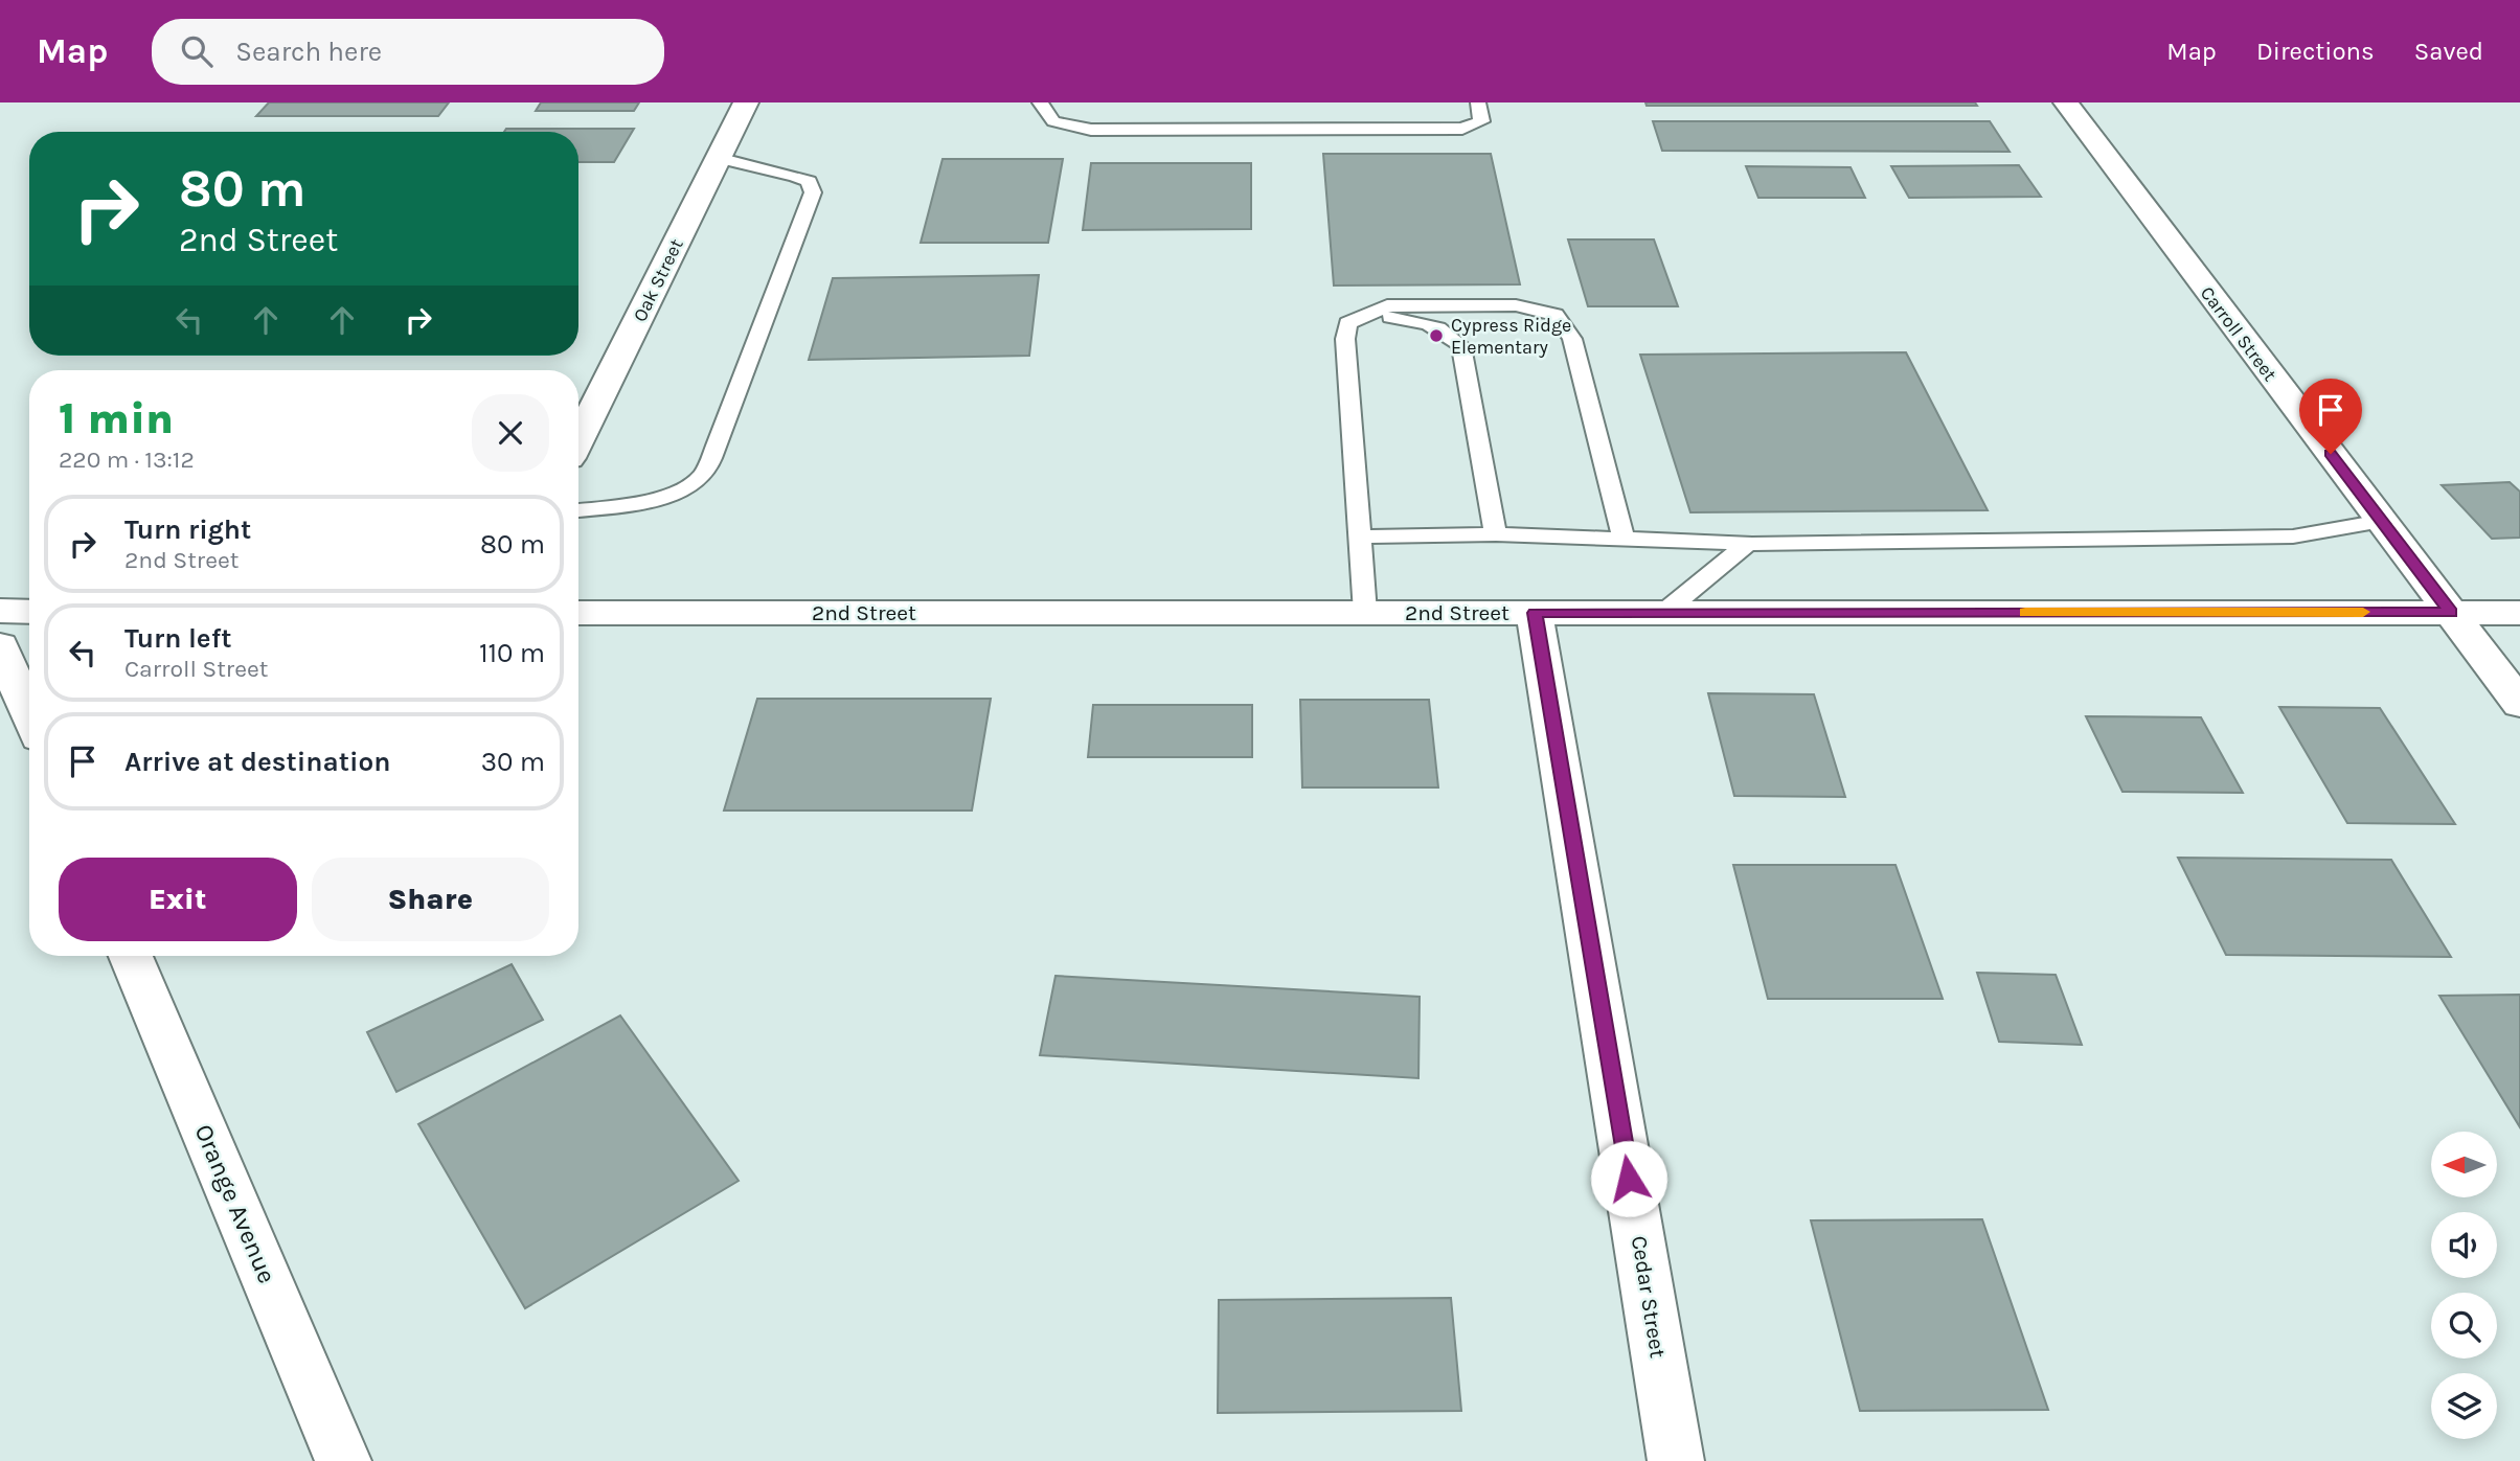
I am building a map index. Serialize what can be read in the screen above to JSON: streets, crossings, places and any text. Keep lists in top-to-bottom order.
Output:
{
  "streets": {
    "street": [
      "Oak Street",
      "Carroll Street",
      "2nd Street",
      "Orange Avenue",
      "Cedar Street"
    ]
  },
  "crossings": [
    ["Carroll Street", "2nd Street"],
    ["2nd Street", "Cedar Street"]
  ],
  "places": ["Cypress Ridge Elementary"],
  "north": "left",
  "page": {
    "header": "Map",
    "search": "Search here",
    "nav": ["Map", "Directions", "Saved"],
    "turn": ["80 m", "2nd Street"],
    "heading": ["1 min", "220 m · 13:12"],
    "list": [
      {
        "name": "Turn right",
        "note": "2nd Street",
        "value": "80 m"
      },
      {
        "name": "Turn left",
        "note": "Carroll Street",
        "value": "110 m"
      },
      {
        "name": "Arrive at destination",
        "value": "30 m"
      }
    ],
    "buttons": ["Exit", "Share"]
  }
}
